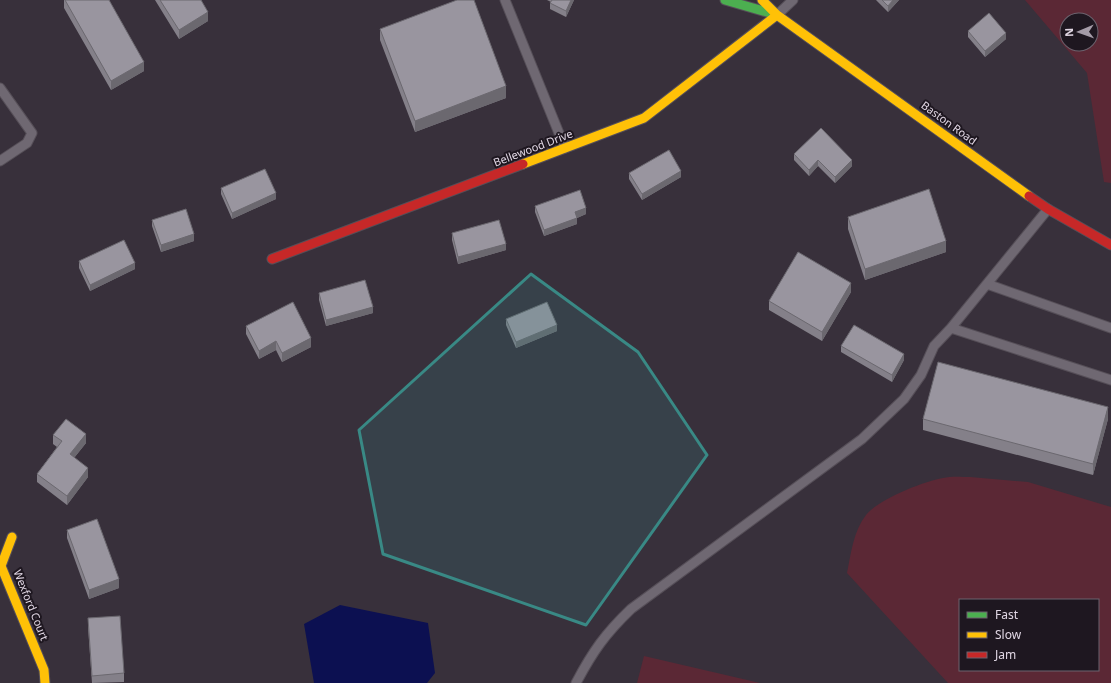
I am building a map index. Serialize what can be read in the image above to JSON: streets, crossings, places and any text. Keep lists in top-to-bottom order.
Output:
{
  "streets": {
    "street": ["Baston Road", "Bellewood Drive", "Wexford Court"]
  },
  "crossings": [
    ["Baston Road", "Bellewood Drive"]
  ],
  "legend": ["Fast", "Slow", "Jam"],
  "north": "left"
}
